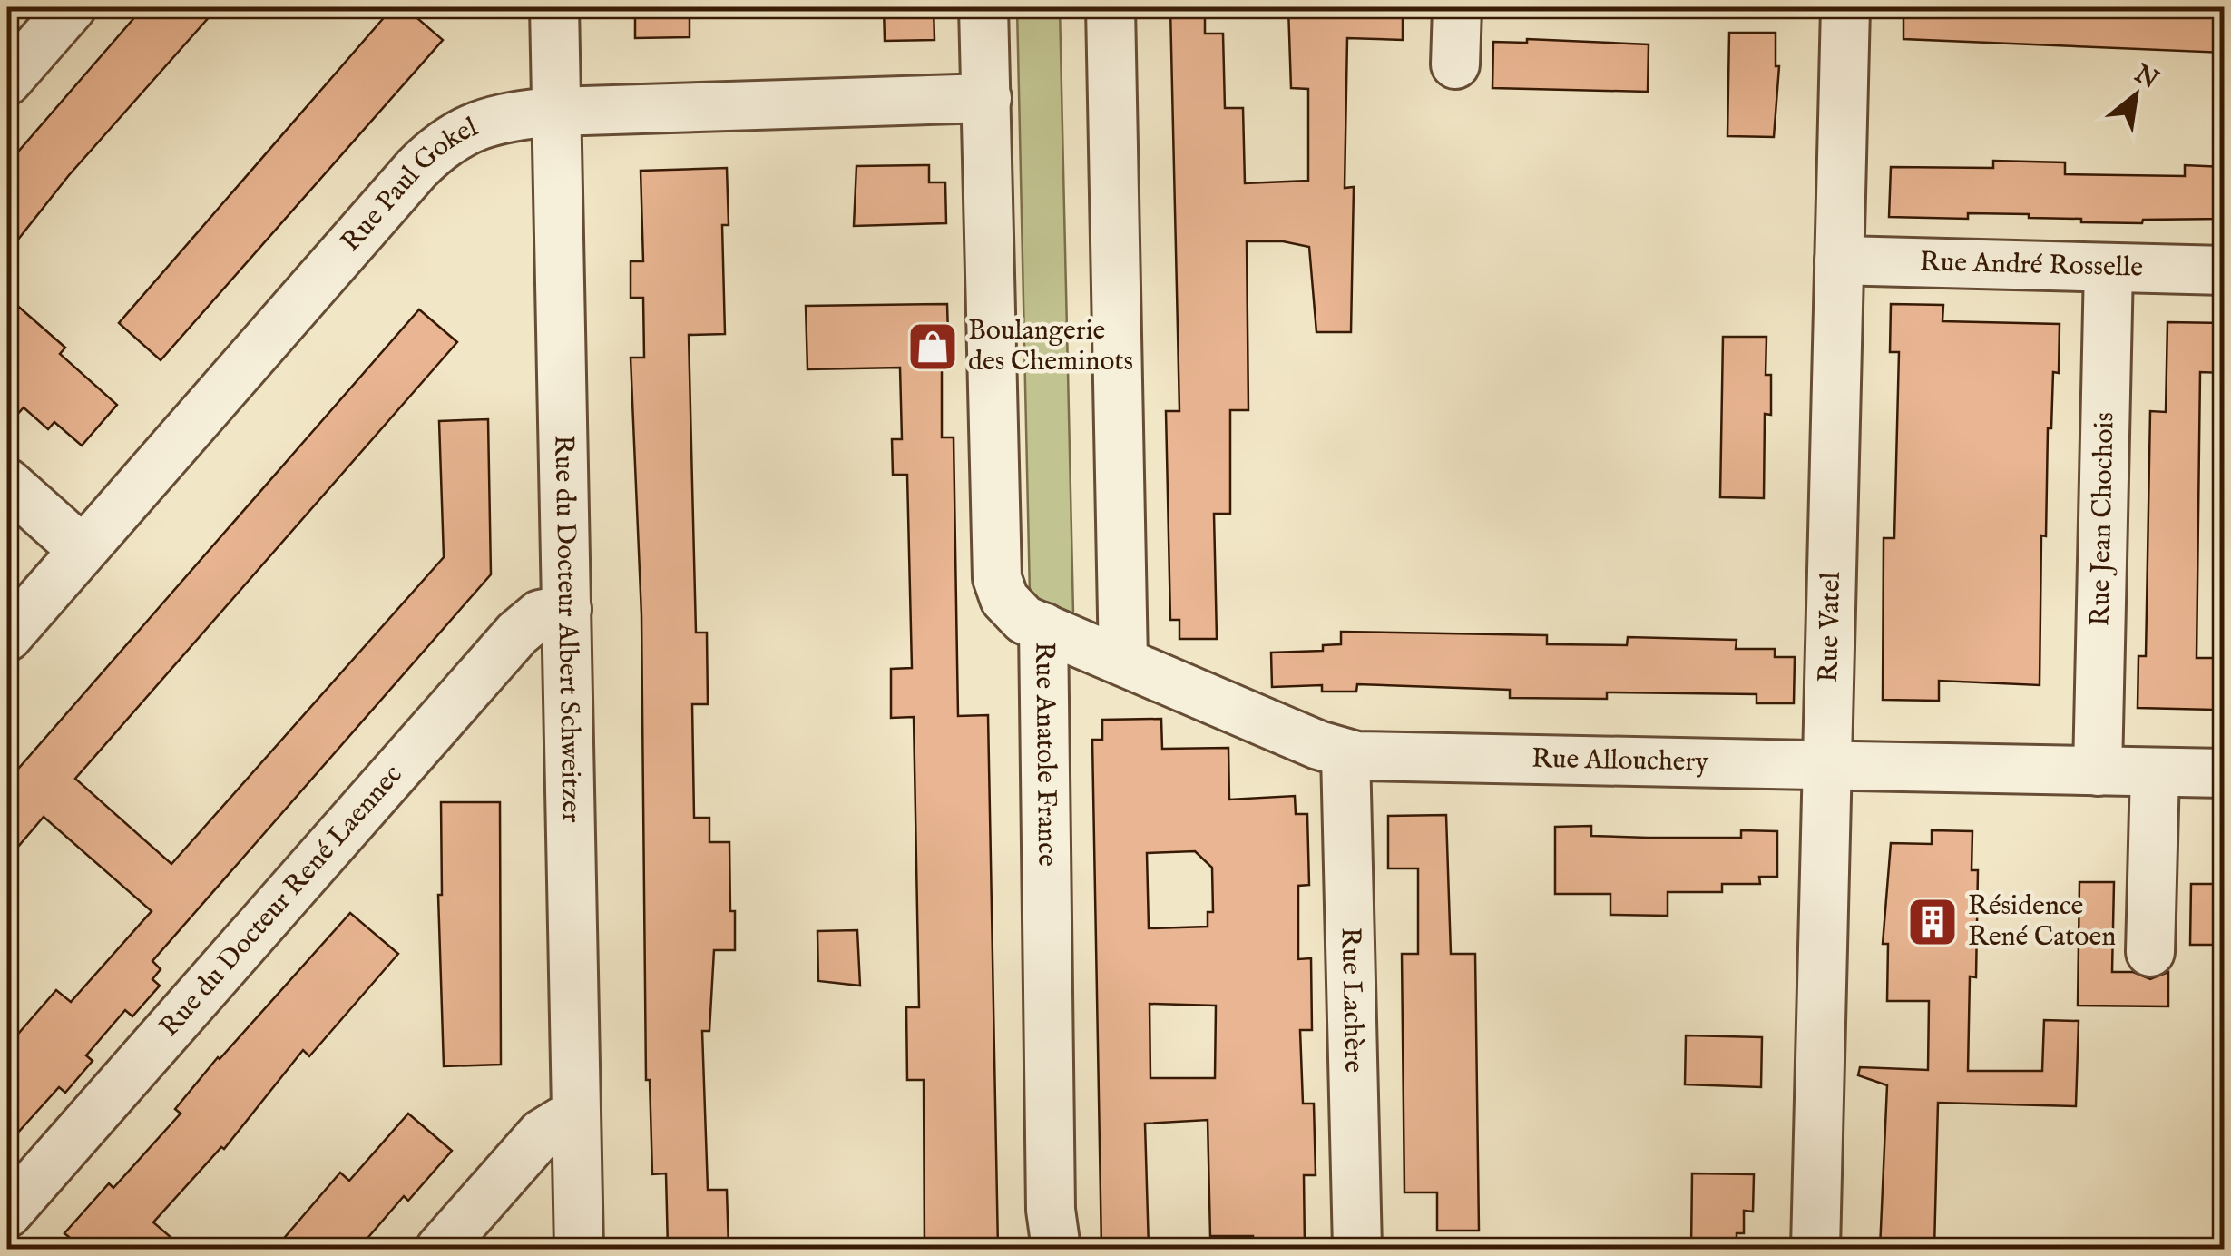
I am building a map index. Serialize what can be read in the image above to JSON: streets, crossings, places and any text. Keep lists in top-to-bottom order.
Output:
{
  "streets": {
    "street": [
      "Rue Paul Gokel",
      "Rue André Rosselle",
      "Rue Jean Chochois",
      "Rue du Docteur Albert Schweitzer",
      "Rue Vatel",
      "Rue Anatole France",
      "Rue Allouchery",
      "Rue du Docteur René Laennec",
      "Rue Lachère"
    ]
  },
  "crossings": [
    ["Rue Paul Gokel", "Rue du Docteur Albert Schweitzer"],
    ["Rue Paul Gokel", "Rue Anatole France"],
    ["Rue André Rosselle", "Rue Jean Chochois"],
    ["Rue André Rosselle", "Rue Vatel"],
    ["Rue Jean Chochois", "Rue Allouchery"],
    ["Rue du Docteur Albert Schweitzer", "Rue du Docteur René Laennec"],
    ["Rue Vatel", "Rue Allouchery"],
    ["Rue Anatole France", "Rue Allouchery"],
    ["Rue Allouchery", "Rue Lachère"]
  ],
  "places": {
    "shop": ["Boulangerie des Cheminots"],
    "building": ["Résidence René Catoen"]
  },
  "north": "top right"
}
